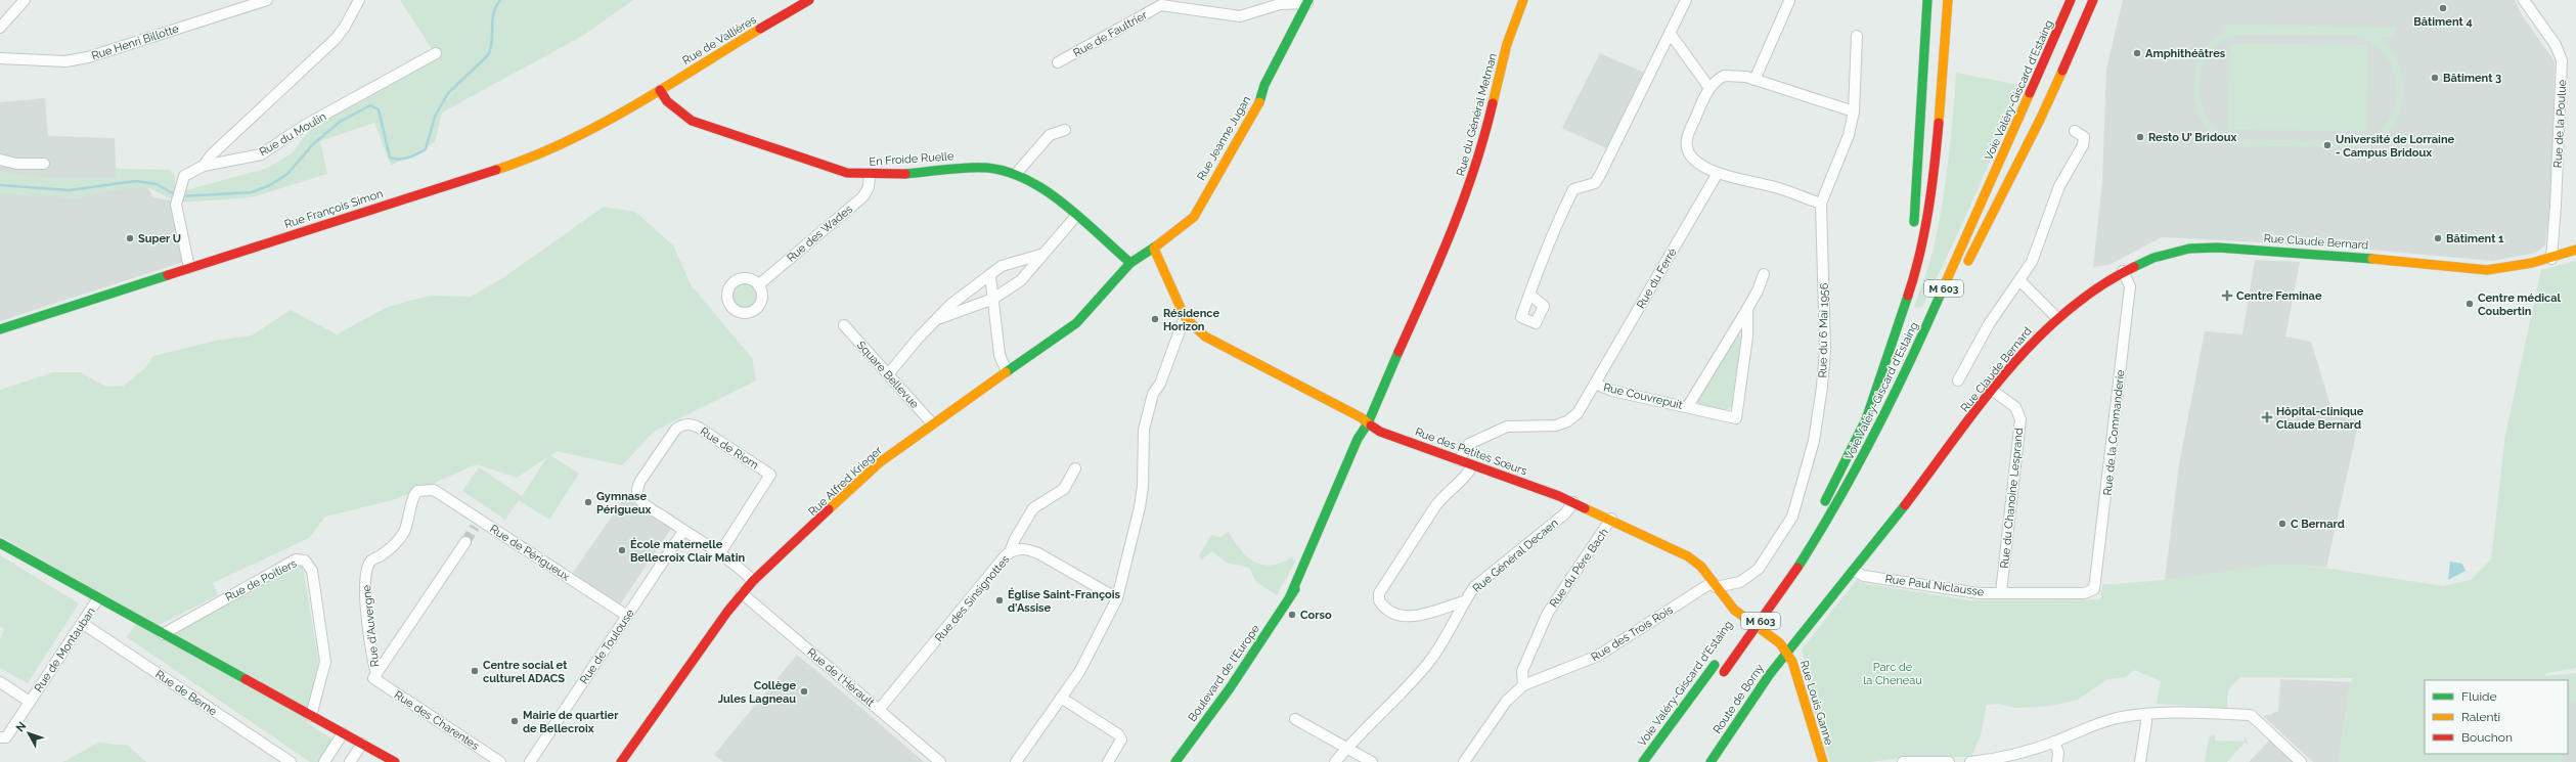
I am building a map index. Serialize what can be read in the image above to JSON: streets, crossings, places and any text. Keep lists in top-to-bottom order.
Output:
{
  "streets": {
    "main road": [
      "Rue de Vallières",
      "Voie Valéry-Giscard d'Estaing",
      "Rue du Général Metman",
      "Rue Jeanne Jugan",
      "En Froide Ruelle",
      "Rue François Simon",
      "Rue Claude Bernard",
      "M 603",
      "Rue des Petites Sœurs",
      "Rue Alfred Krieger",
      "Boulevard de l'Europe",
      "Route de Borny",
      "Rue Louis Ganne"
    ],
    "street": [
      "Rue de Faultrier",
      "Rue Henri Billotte",
      "Rue de la Poulue",
      "Rue du Moulin",
      "Rue des Wades",
      "Rue du Ferré",
      "Rue du 6 Mai 1956",
      "Square Bellevue",
      "Rue Couvrepuit",
      "Rue de la Commanderie",
      "Rue de Riom",
      "Rue du Chanoine Lesprand",
      "Rue de Périgueux",
      "Rue Général Decaen",
      "Rue du Père Bach",
      "Rue de Poitiers",
      "Rue Paul Niclausse",
      "Rue des Sinsignottes",
      "Rue d'Auvergne",
      "Rue des Trois Rois",
      "Rue de Toulouse",
      "Rue de Montauban",
      "Rue de l'Hérault",
      "Rue de Berne",
      "Rue des Charentes"
    ]
  },
  "crossings": [
    ["Rue de Faultrier", "Rue Jeanne Jugan"],
    ["Rue de Vallières", "En Froide Ruelle"],
    ["Rue de Vallières", "Rue François Simon"],
    ["Rue du Général Metman", "Boulevard de l'Europe"],
    ["Rue de la Poulue", "Rue Claude Bernard"],
    ["Rue du Moulin", "Rue François Simon"],
    ["Rue Jeanne Jugan", "En Froide Ruelle"],
    ["Rue Jeanne Jugan", "Rue des Petites Sœurs"],
    ["Rue Jeanne Jugan", "Rue Alfred Krieger"],
    ["En Froide Ruelle", "Rue François Simon"],
    ["En Froide Ruelle", "Rue des Wades"],
    ["En Froide Ruelle", "Rue Alfred Krieger"],
    ["Rue Claude Bernard", "Rue de la Commanderie"],
    ["Rue Claude Bernard", "Rue des Petites Sœurs"],
    ["Rue Claude Bernard", "Rue du Chanoine Lesprand"],
    ["Rue Claude Bernard", "Rue Paul Niclausse"],
    ["Rue Claude Bernard", "Route de Borny"],
    ["Rue Claude Bernard", "Rue Louis Ganne"],
    ["Rue du Ferré", "Rue Couvrepuit"],
    ["Rue du 6 Mai 1956", "Rue des Petites Sœurs"],
    ["Rue du 6 Mai 1956", "Rue des Trois Rois"],
    ["Square Bellevue", "Rue Alfred Krieger"],
    ["Rue Couvrepuit", "Rue des Petites Sœurs"],
    ["Rue de la Commanderie", "Rue Paul Niclausse"],
    ["Rue de Riom", "Rue Alfred Krieger"],
    ["Rue de Riom", "Rue de Toulouse"],
    ["Rue des Petites Sœurs", "Rue Général Decaen"],
    ["Rue des Petites Sœurs", "Rue du Père Bach"],
    ["Rue des Petites Sœurs", "Rue des Trois Rois"],
    ["Rue des Petites Sœurs", "Boulevard de l'Europe"],
    ["Rue des Petites Sœurs", "Route de Borny"],
    ["Rue des Petites Sœurs", "Rue Louis Ganne"],
    ["Rue Alfred Krieger", "Rue de l'Hérault"],
    ["Rue du Chanoine Lesprand", "Rue Paul Niclausse"],
    ["Rue de Périgueux", "Rue d'Auvergne"],
    ["Rue de Périgueux", "Rue de Toulouse"],
    ["Rue du Père Bach", "Rue des Trois Rois"],
    ["Rue des Sinsignottes", "Rue de l'Hérault"],
    ["Rue d'Auvergne", "Rue des Charentes"],
    ["Rue de Montauban", "Rue de Berne"],
    ["Route de Borny", "Rue Louis Ganne"]
  ],
  "parks": ["Parc de la Cheneau"],
  "places": {
    "other": [
      "Bâtiment 4",
      "Amphithéâtres",
      "Bâtiment 3",
      "Resto U’ Bridoux",
      "Université de Lorraine - Campus Bridoux",
      "Super U",
      "Bâtiment 1",
      "Centre médical Coubertin",
      "Résidence Horizon",
      "Gymnase Périgueux",
      "C Bernard",
      "École maternelle Bellecroix Clair Matin",
      "Église Saint-François d'Assise",
      "Corso",
      "Centre social et culturel ADACS",
      "Collège Jules Lagneau",
      "Mairie de quartier de Bellecroix"
    ],
    "health": ["Centre Feminae", "Hôpital-clinique Claude Bernard"]
  },
  "legend": ["Fluide", "Ralenti", "Bouchon"],
  "north": "top left"
}
